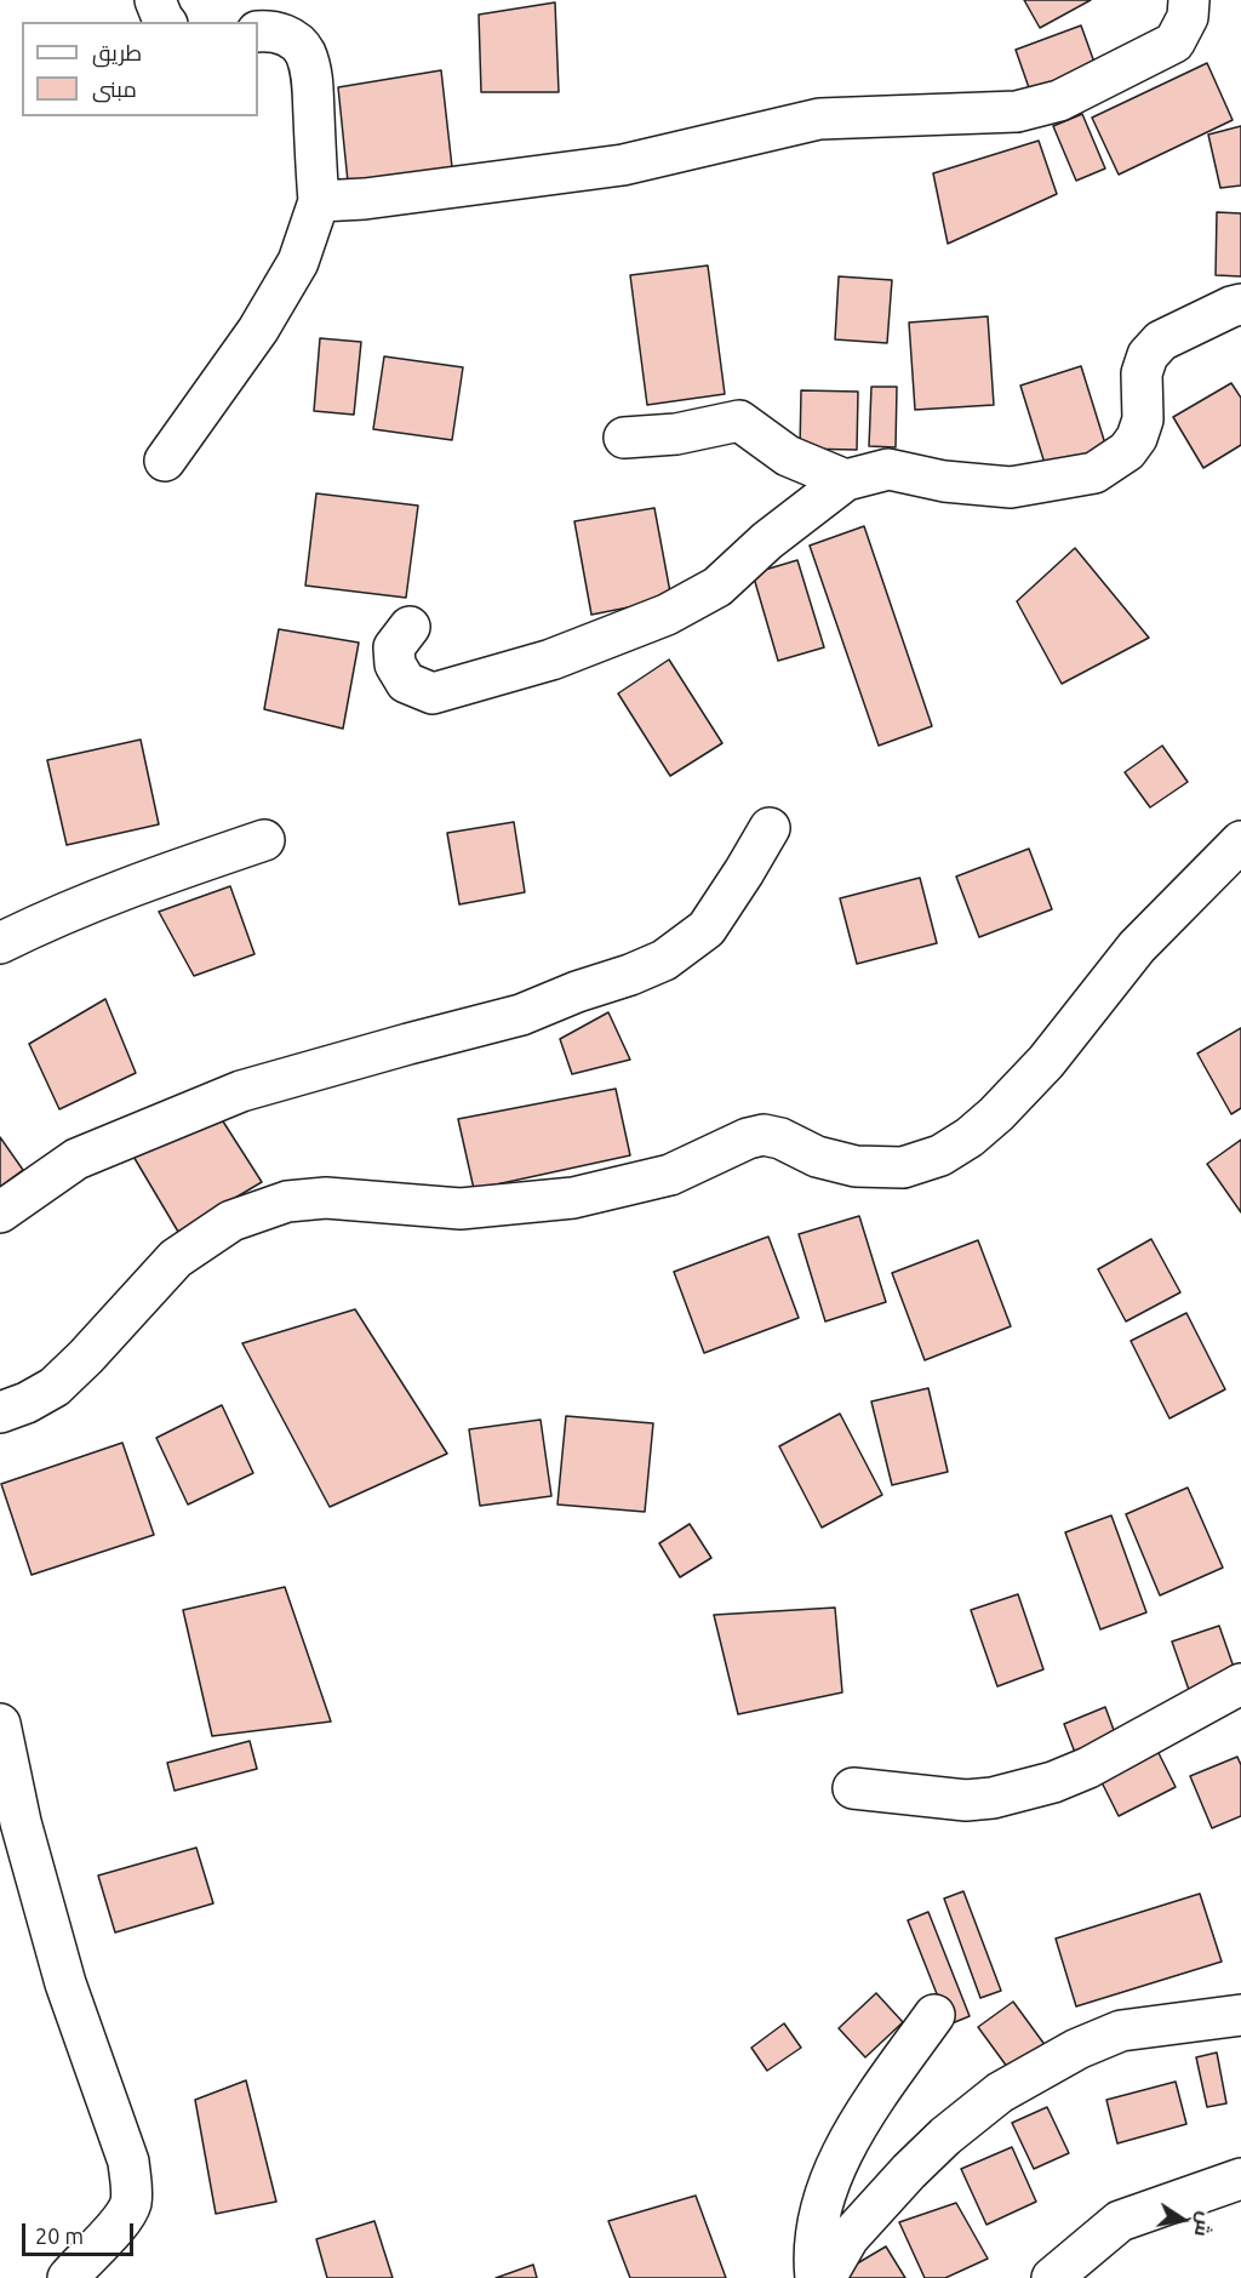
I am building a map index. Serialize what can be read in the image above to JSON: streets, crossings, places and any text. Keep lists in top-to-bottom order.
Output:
{
  "legend": ["طريق", "مبنى"],
  "scale_bar": "20 m",
  "north": "right"
}
